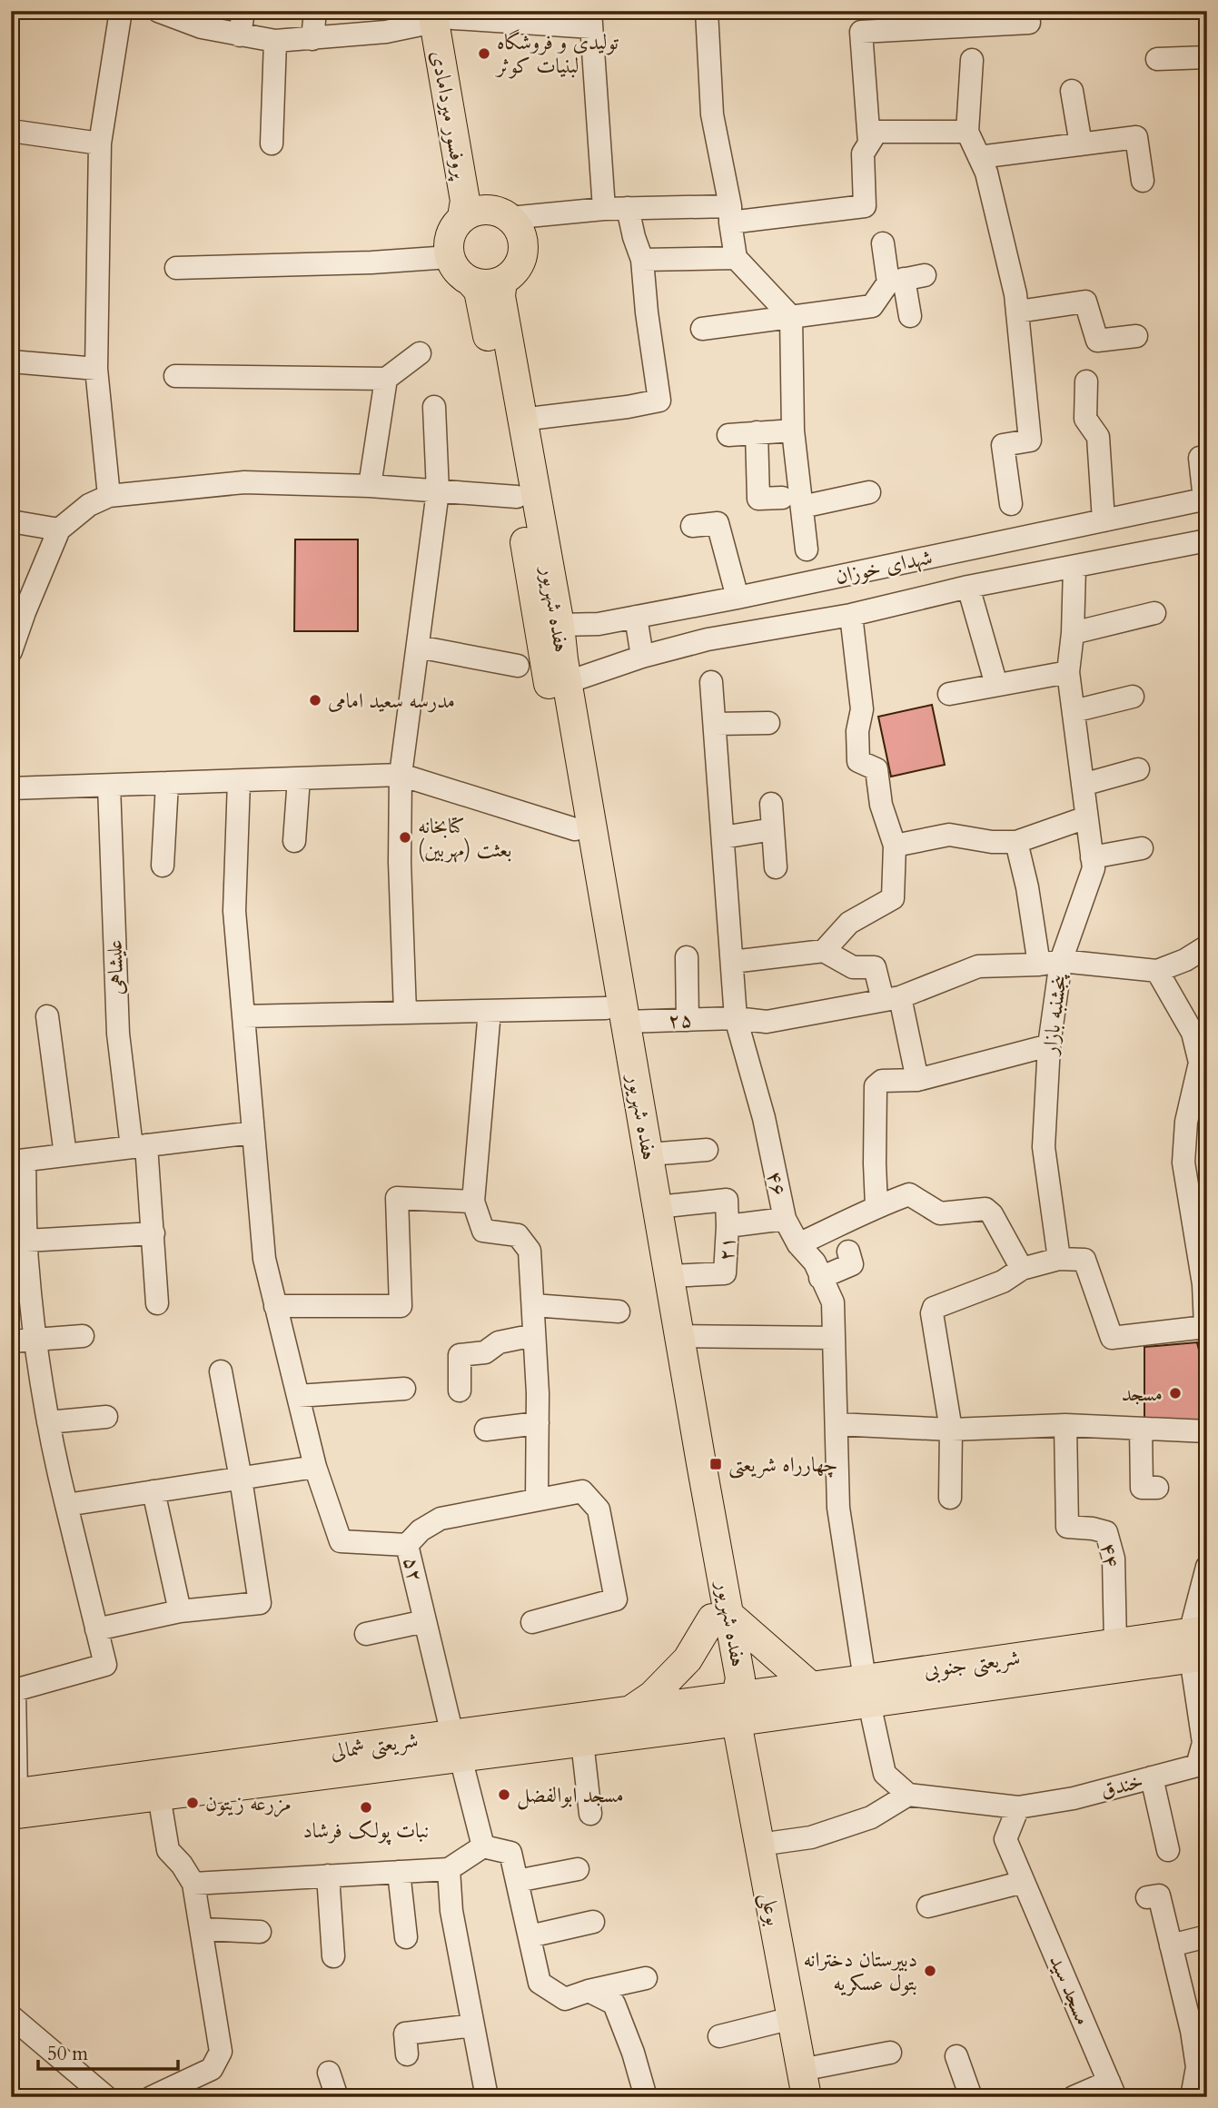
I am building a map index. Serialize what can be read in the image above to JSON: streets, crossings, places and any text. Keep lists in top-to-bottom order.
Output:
{
  "streets": {
    "main road": [
      "پروفسور میردامادی",
      "هفده شهریور",
      "شریعتی جنوبی",
      "شریعتی شمالی",
      "بوعلی"
    ],
    "street": [
      "شهدای خوزان",
      "علیشاهی",
      "پنجشنبه بازار",
      "۲۵",
      "۴۶",
      "۲۱",
      "۴۴",
      "۵۲",
      "خندق",
      "مسجد سید"
    ]
  },
  "crossings": [
    ["پروفسور میردامادی", "هفده شهریور"],
    ["شهدای خوزان", "هفده شهریور"],
    ["شهدای خوزان", "پنجشنبه بازار"],
    ["هفده شهریور", "۲۵"],
    ["هفده شهریور", "۲۱"],
    ["هفده شهریور", "شریعتی جنوبی"],
    ["هفده شهریور", "شریعتی شمالی"],
    ["هفده شهریور", "بوعلی"],
    ["پنجشنبه بازار", "۲۵"],
    ["۲۵", "۴۶"],
    ["۴۶", "۲۱"],
    ["۴۴", "شریعتی جنوبی"],
    ["۵۲", "شریعتی شمالی"],
    ["شریعتی جنوبی", "شریعتی شمالی"],
    ["شریعتی جنوبی", "خندق"],
    ["شریعتی جنوبی", "بوعلی"],
    ["شریعتی شمالی", "بوعلی"]
  ],
  "places": {
    "other": [
      "تولیدی و فروشگاه لبنیات کوثر",
      "مدرسه سعید امامی",
      "کتابخانه بعثت (مهربین)",
      "مسجد",
      "مسجد ابوالفضل",
      "مزرعه زیتون",
      "نبات پولک فرشاد",
      "دبیرستان دخترانه بتول عسکریه"
    ],
    "transit": ["چهارراه شریعتی"]
  },
  "scale_bar": "50 m"
}
